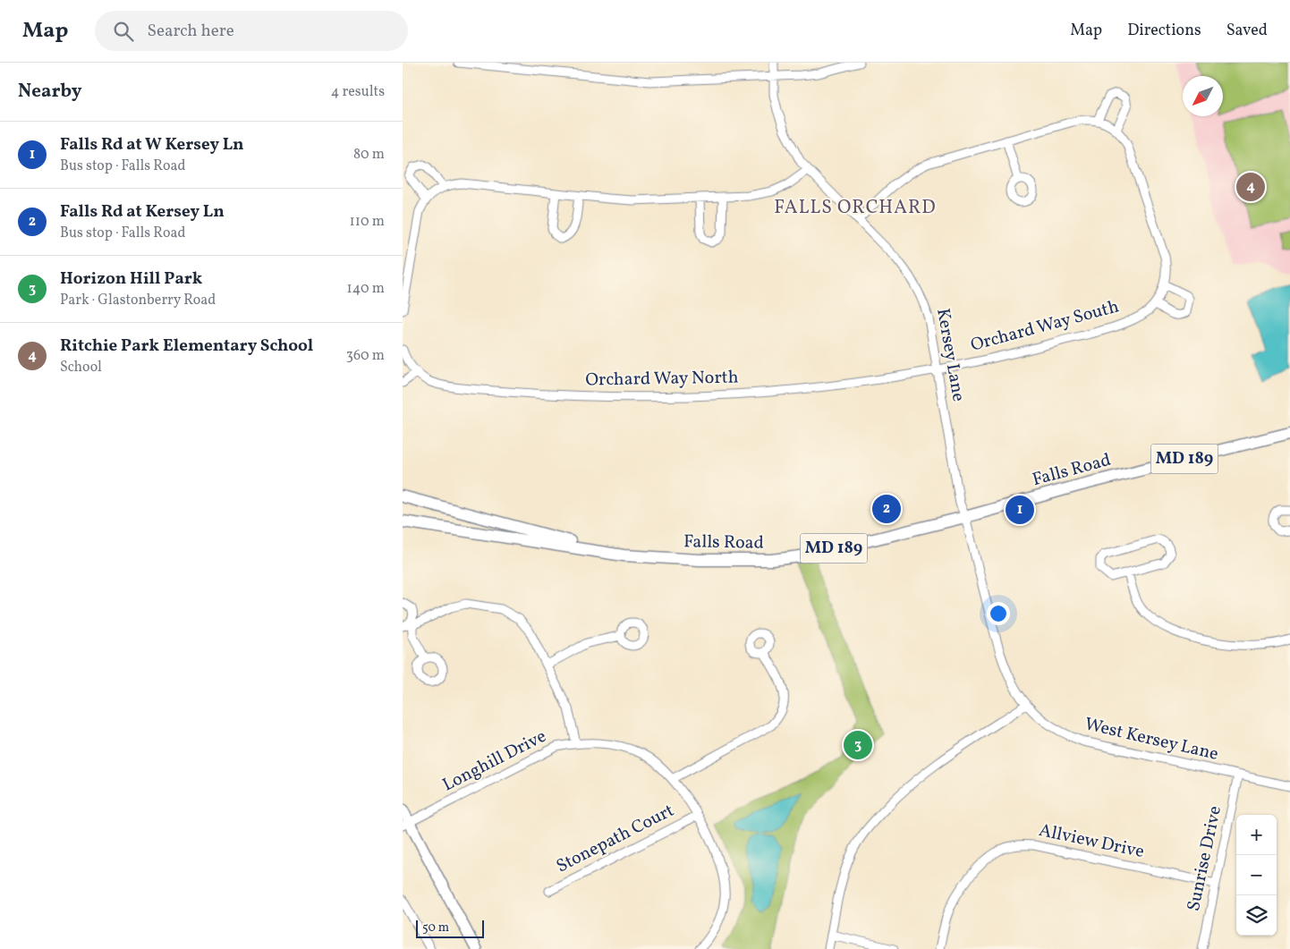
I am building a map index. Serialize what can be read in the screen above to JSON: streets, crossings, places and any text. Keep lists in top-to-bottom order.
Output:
{
  "streets": {
    "main road": ["MD 189", "Falls Road"],
    "street": [
      "Orchard Way South",
      "Kersey Lane",
      "Orchard Way North",
      "West Kersey Lane",
      "Longhill Drive",
      "Stonepath Court",
      "Allview Drive",
      "Sunrise Drive"
    ]
  },
  "crossings": [
    ["Orchard Way South", "Kersey Lane"],
    ["Orchard Way South", "Orchard Way North"],
    ["Kersey Lane", "Orchard Way North"],
    ["Kersey Lane", "Falls Road"],
    ["Kersey Lane", "West Kersey Lane"],
    ["Falls Road", "West Kersey Lane"],
    ["West Kersey Lane", "Sunrise Drive"],
    ["Longhill Drive", "Stonepath Court"],
    ["Allview Drive", "Sunrise Drive"]
  ],
  "districts": ["FALLS ORCHARD"],
  "scale_bar": "50 m",
  "north": "bottom left",
  "page": {
    "header": "Map",
    "search": "Search here",
    "nav": ["Map", "Directions", "Saved"],
    "heading": ["Nearby", "4 results"],
    "list": [
      {
        "mark": "1",
        "name": "Falls Rd at W Kersey Ln",
        "note": "Bus stop · Falls Road",
        "value": "80 m"
      },
      {
        "mark": "2",
        "name": "Falls Rd at Kersey Ln",
        "note": "Bus stop · Falls Road",
        "value": "110 m"
      },
      {
        "mark": "3",
        "name": "Horizon Hill Park",
        "note": "Park · Glastonberry Road",
        "value": "140 m"
      },
      {
        "mark": "4",
        "name": "Ritchie Park Elementary School",
        "note": "School",
        "value": "360 m"
      }
    ],
    "pins": [
      "4",
      "2",
      "1",
      "3"
    ],
    "map_buttons": ["+", "−"],
    "scale": "50 m"
  }
}
